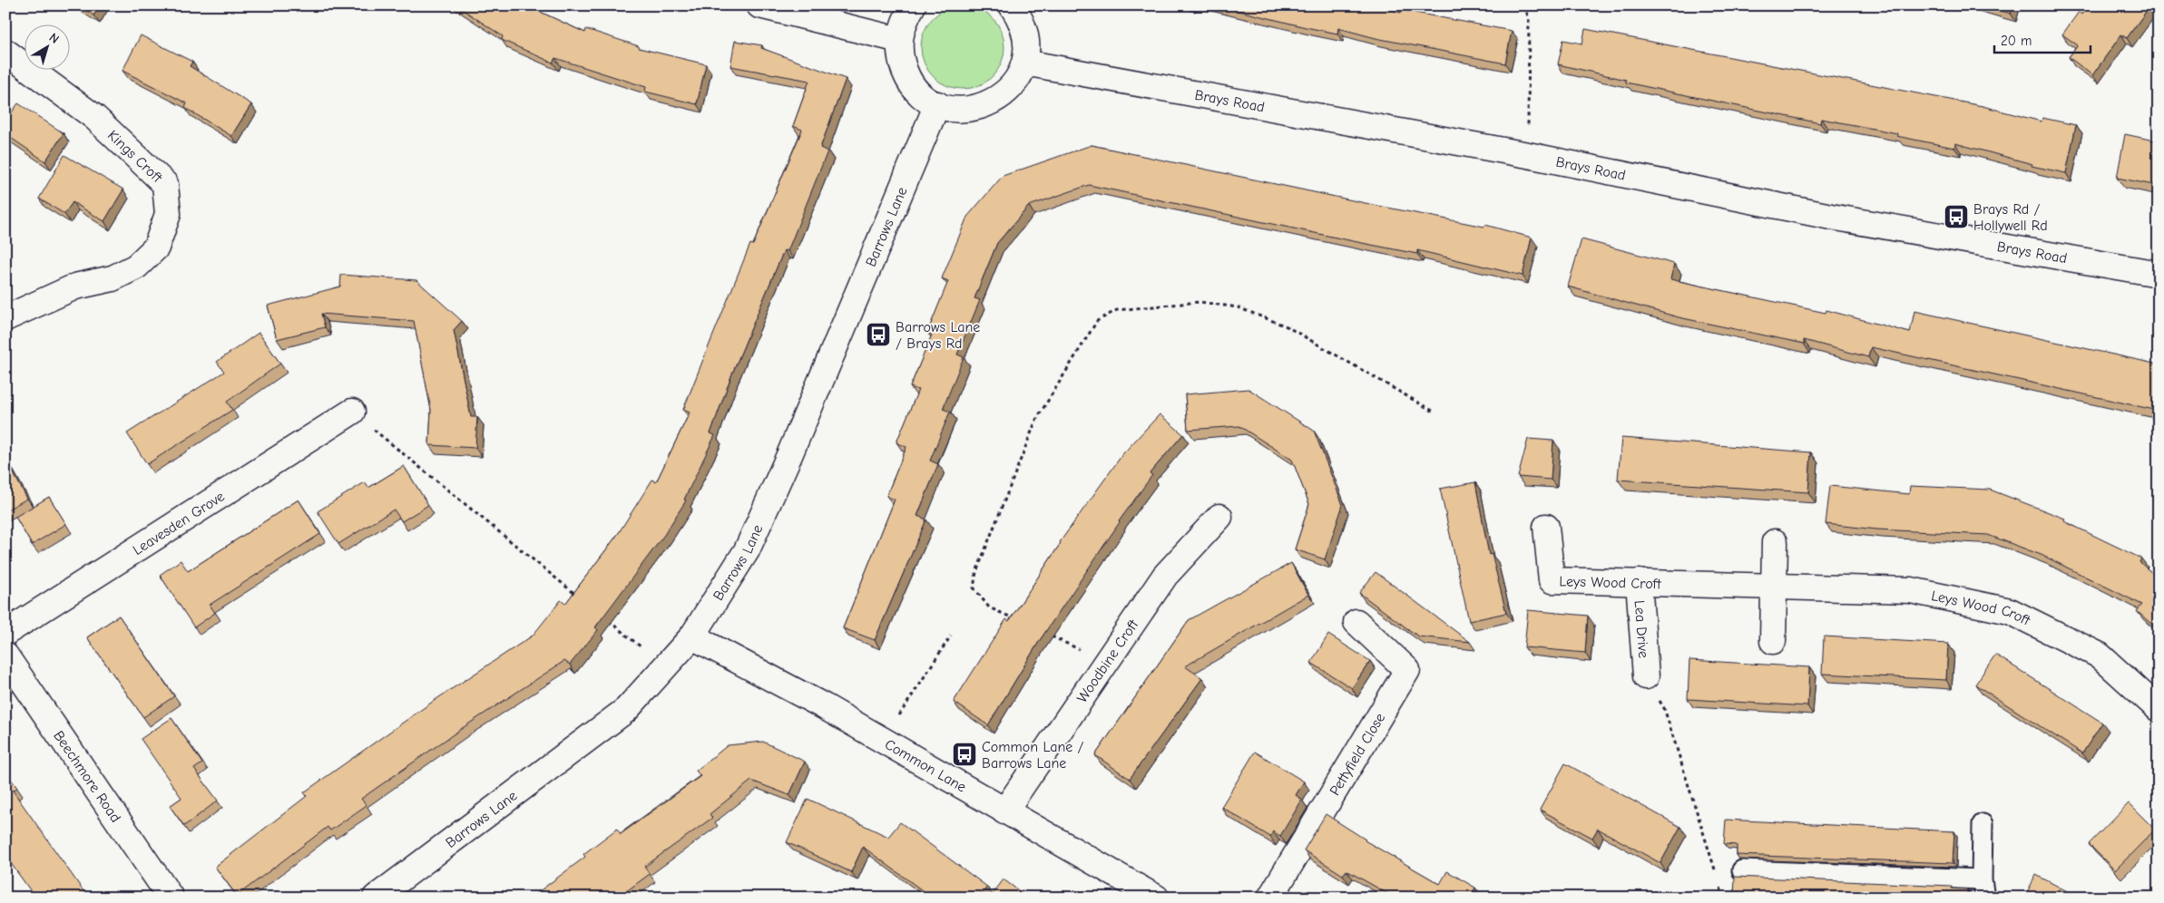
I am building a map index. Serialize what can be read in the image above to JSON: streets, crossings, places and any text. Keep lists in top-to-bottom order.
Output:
{
  "streets": {
    "street": [
      "Brays Road",
      "Kings Croft",
      "Barrows Lane",
      "Leavesden Grove",
      "Leys Wood Croft",
      "Lea Drive",
      "Woodbine Croft",
      "Pettyfield Close",
      "Common Lane",
      "Beechmore Road"
    ]
  },
  "crossings": [
    ["Barrows Lane", "Common Lane"],
    ["Leys Wood Croft", "Lea Drive"],
    ["Woodbine Croft", "Common Lane"]
  ],
  "places": {
    "bus stop": ["Brays Rd / Hollywell Rd", "Barrows Lane / Brays Rd", "Common Lane / Barrows Lane"]
  },
  "scale_bar": "20 m",
  "north": "top right"
}
